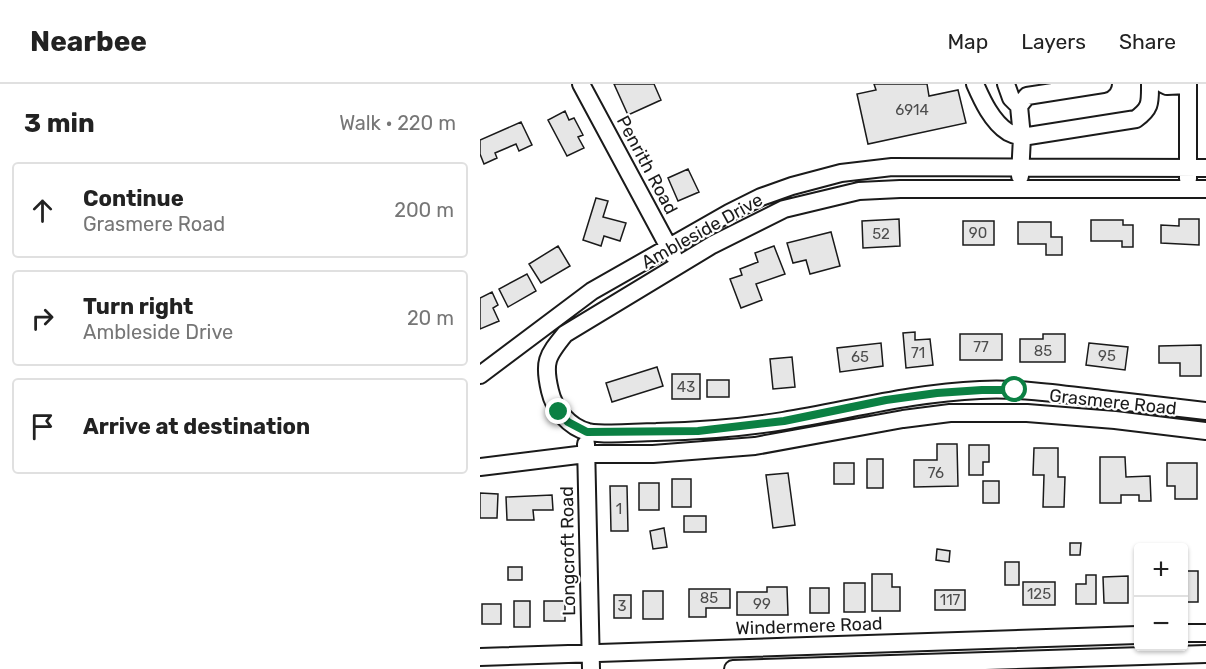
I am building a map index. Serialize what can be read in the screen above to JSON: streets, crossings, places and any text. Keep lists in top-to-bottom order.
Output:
{
  "streets": {
    "street": [
      "Penrith Road",
      "Ambleside Drive",
      "Grasmere Road",
      "Longcroft Road",
      "Windermere Road"
    ]
  },
  "crossings": [
    ["Penrith Road", "Ambleside Drive"],
    ["Ambleside Drive", "Grasmere Road"],
    ["Ambleside Drive", "Longcroft Road"],
    ["Grasmere Road", "Longcroft Road"],
    ["Longcroft Road", "Windermere Road"]
  ],
  "house_numbers": [
    "6914",
    "90",
    "52",
    "77",
    "85",
    "71",
    "95",
    "65",
    "43",
    "76",
    "1",
    "125",
    "85",
    "117",
    "99",
    "3"
  ],
  "page": {
    "header": "Nearbee",
    "nav": ["Map", "Layers", "Share"],
    "heading": ["3 min", "Walk · 220 m"],
    "list": [
      ["Continue", "Grasmere Road", "200 m"],
      ["Turn right", "Ambleside Drive", "20 m"],
      "Arrive at destination"
    ],
    "map_buttons": ["+", "−"]
  }
}
